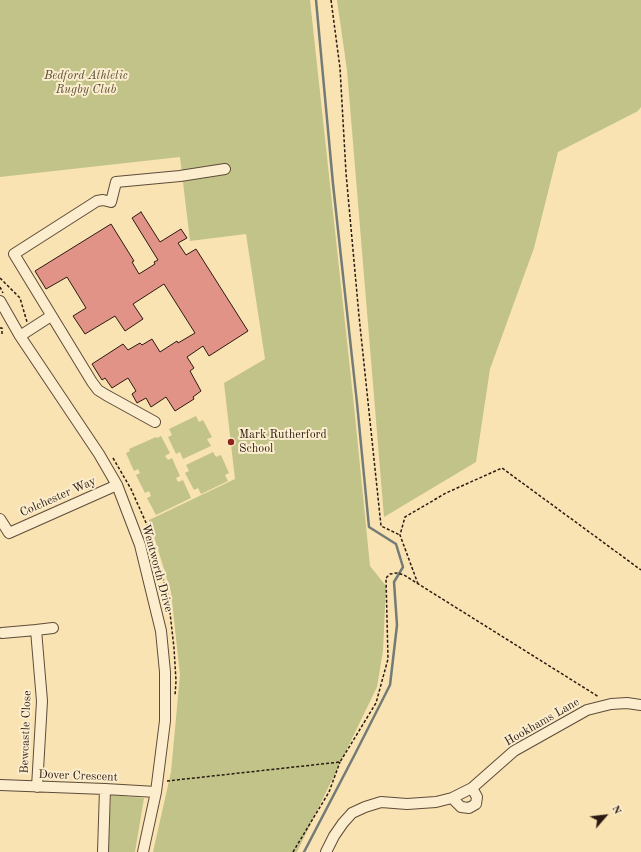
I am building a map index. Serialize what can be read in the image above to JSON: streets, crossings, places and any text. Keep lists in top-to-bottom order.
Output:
{
  "streets": {
    "street": [
      "Colchester Way",
      "Wentworth Drive",
      "Hookhams Lane",
      "Bewcastle Close",
      "Dover Crescent"
    ]
  },
  "crossings": [
    ["Colchester Way", "Wentworth Drive"],
    ["Wentworth Drive", "Dover Crescent"],
    ["Bewcastle Close", "Dover Crescent"]
  ],
  "parks": ["Bedford Athletic Rugby Club"],
  "places": ["Mark Rutherford School"],
  "north": "top right"
}
